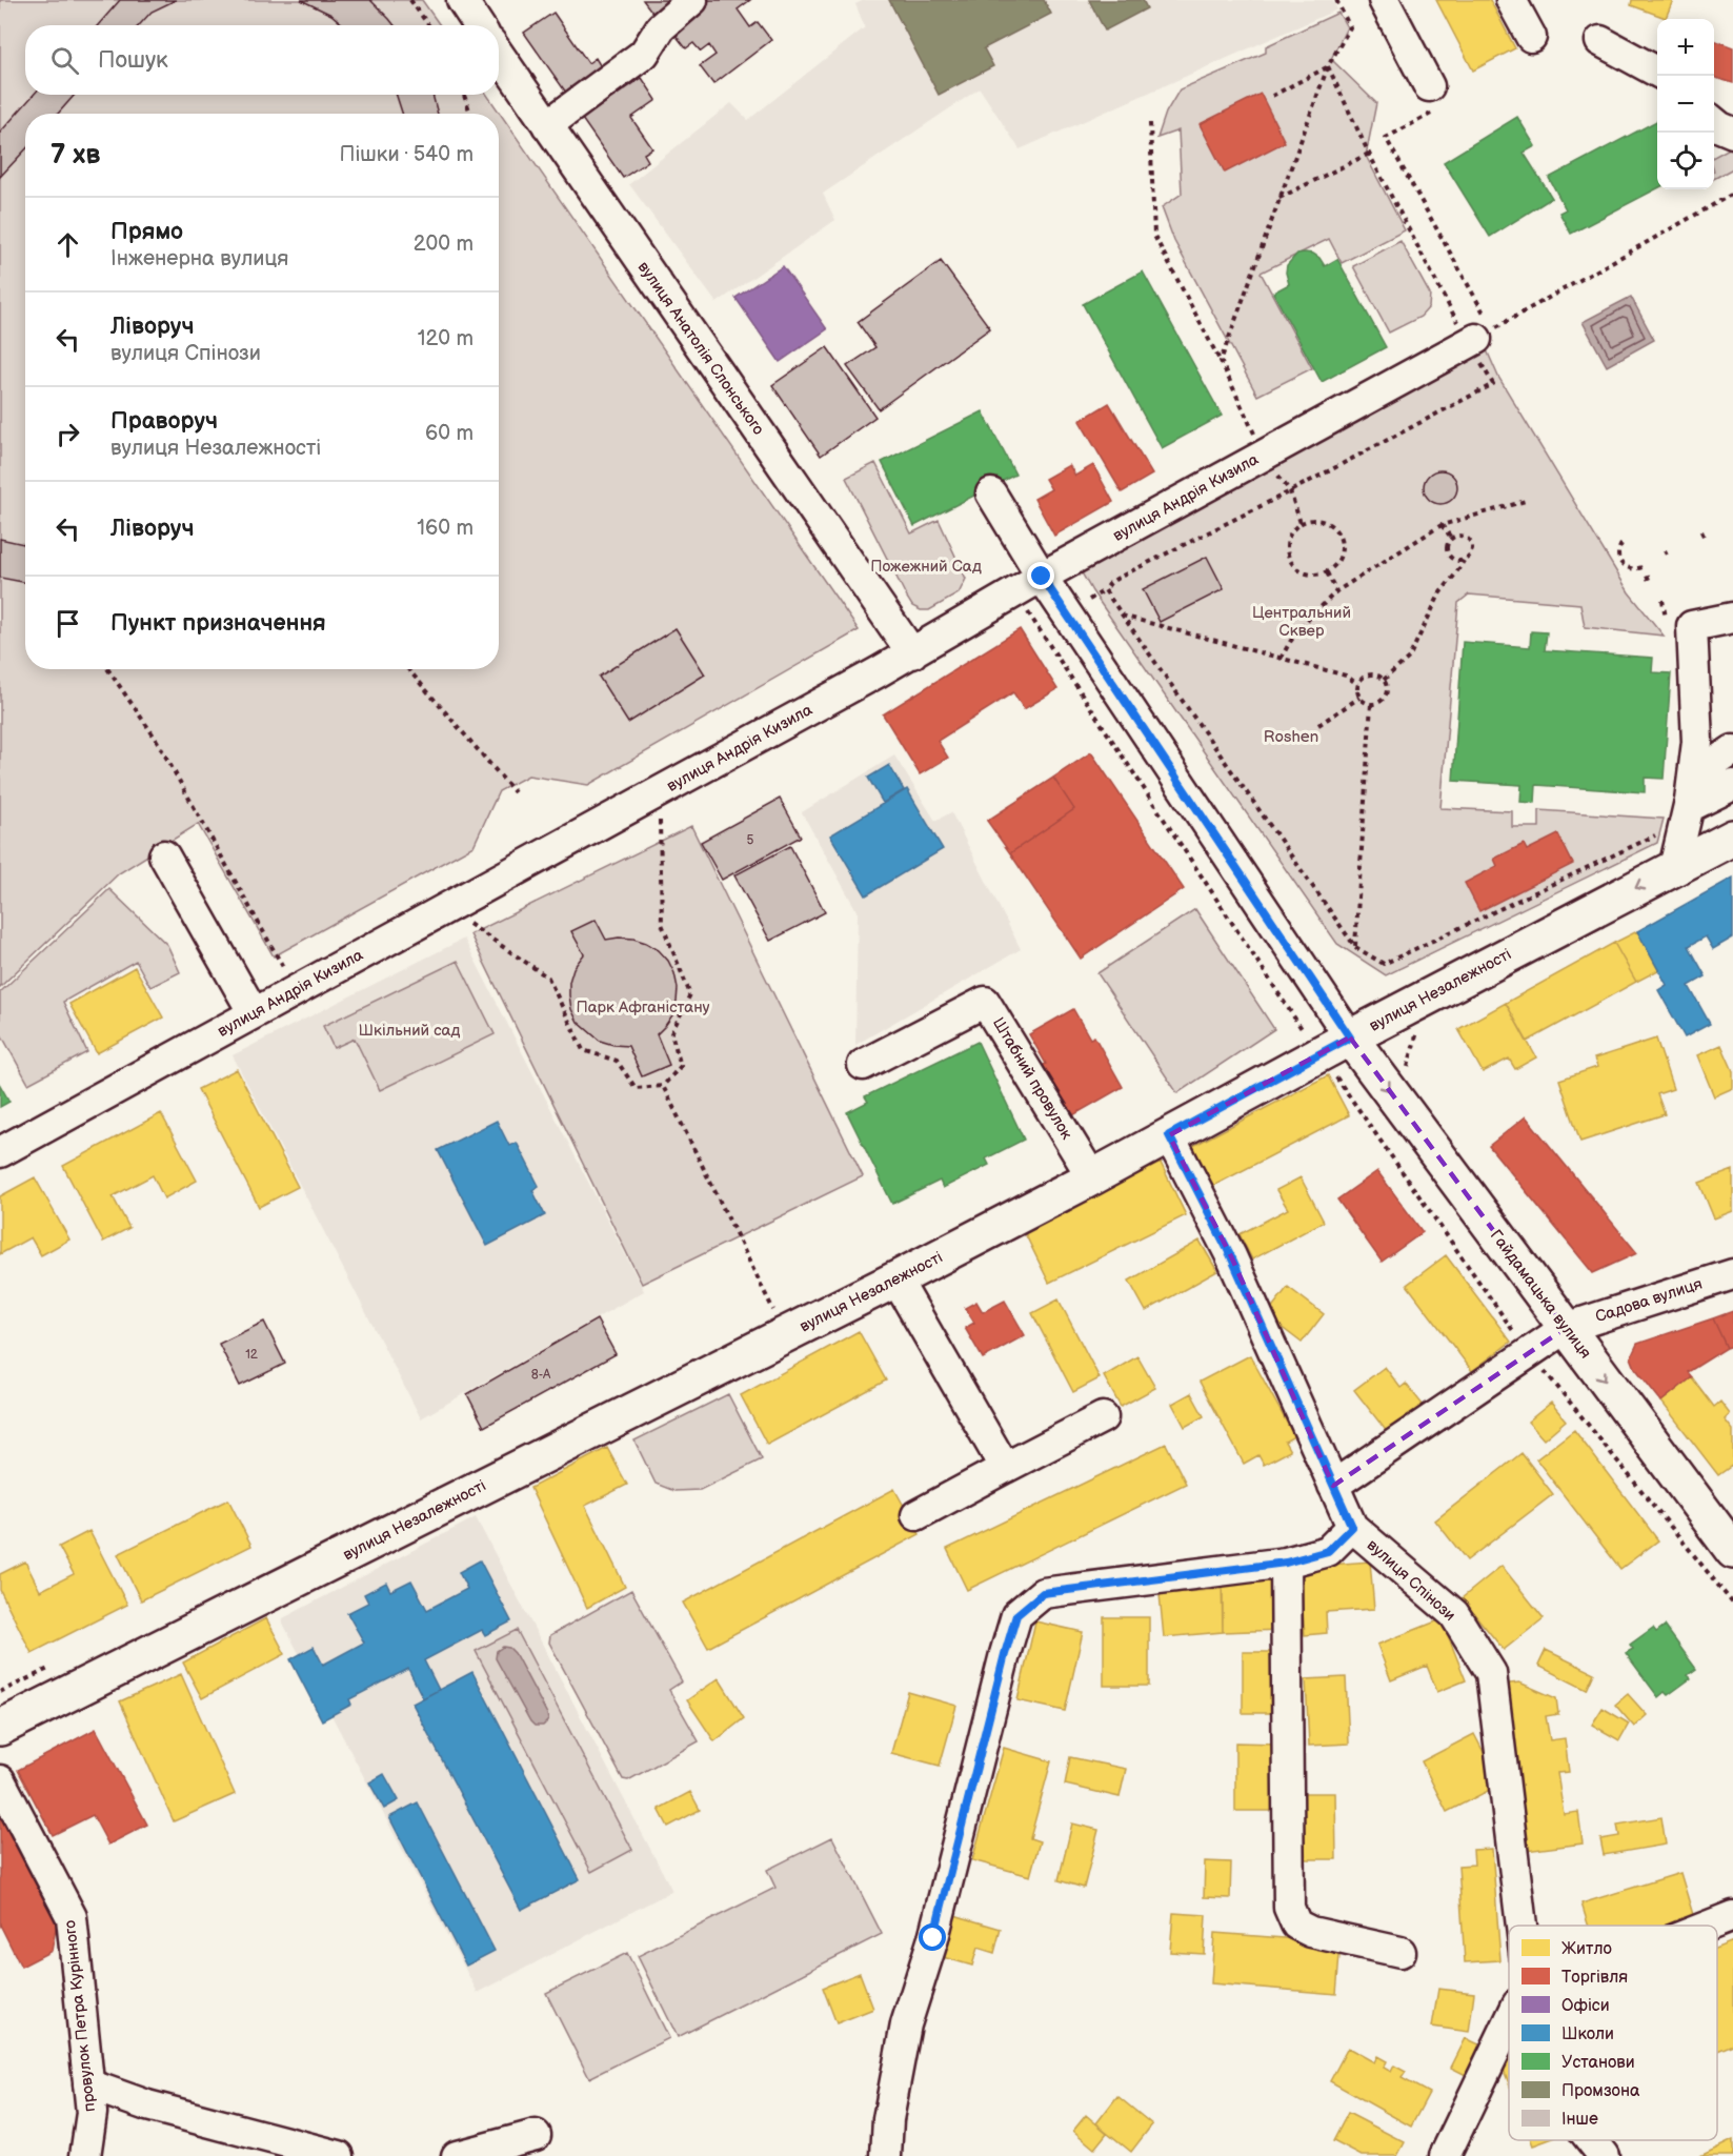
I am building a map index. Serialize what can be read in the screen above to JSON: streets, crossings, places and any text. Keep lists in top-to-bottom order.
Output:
{
  "streets": {
    "main road": ["вулиця Незалежності", "Гайдамацька вулиця"],
    "street": [
      "вулиця Анатолія Слонського",
      "вулиця Андрія Кизила",
      "Штабний провулок",
      "Садова вулиця",
      "вулиця Спінози",
      "провулок Петра Курінного"
    ]
  },
  "crossings": [
    ["вулиця Анатолія Слонського", "вулиця Андрія Кизила"],
    ["вулиця Незалежності", "Штабний провулок"],
    ["вулиця Незалежності", "Гайдамацька вулиця"],
    ["вулиця Незалежності", "вулиця Спінози"],
    ["Гайдамацька вулиця", "Садова вулиця"],
    ["Садова вулиця", "вулиця Спінози"]
  ],
  "one_way": ["Гайдамацька вулиця"],
  "parks": [
    "Пожежний Сад",
    "Центральний Сквер",
    "Roshen",
    "Парк Афганістану",
    "Шкільний сад"
  ],
  "house_numbers": ["5", "12", "8-А"],
  "legend": [
    "Житло",
    "Торгівля",
    "Офіси",
    "Школи",
    "Установи",
    "Промзона",
    "Інше"
  ],
  "page": {
    "map_buttons": ["+", "−"],
    "search": "Пошук",
    "heading": ["7 хв", "Пішки · 540 m"],
    "list": [
      ["Прямо", "Інженерна вулиця", "200 m"],
      ["Ліворуч", "вулиця Спінози", "120 m"],
      ["Праворуч", "вулиця Незалежності", "60 m"],
      ["Ліворуч", "160 m"],
      "Пункт призначення"
    ]
  }
}
